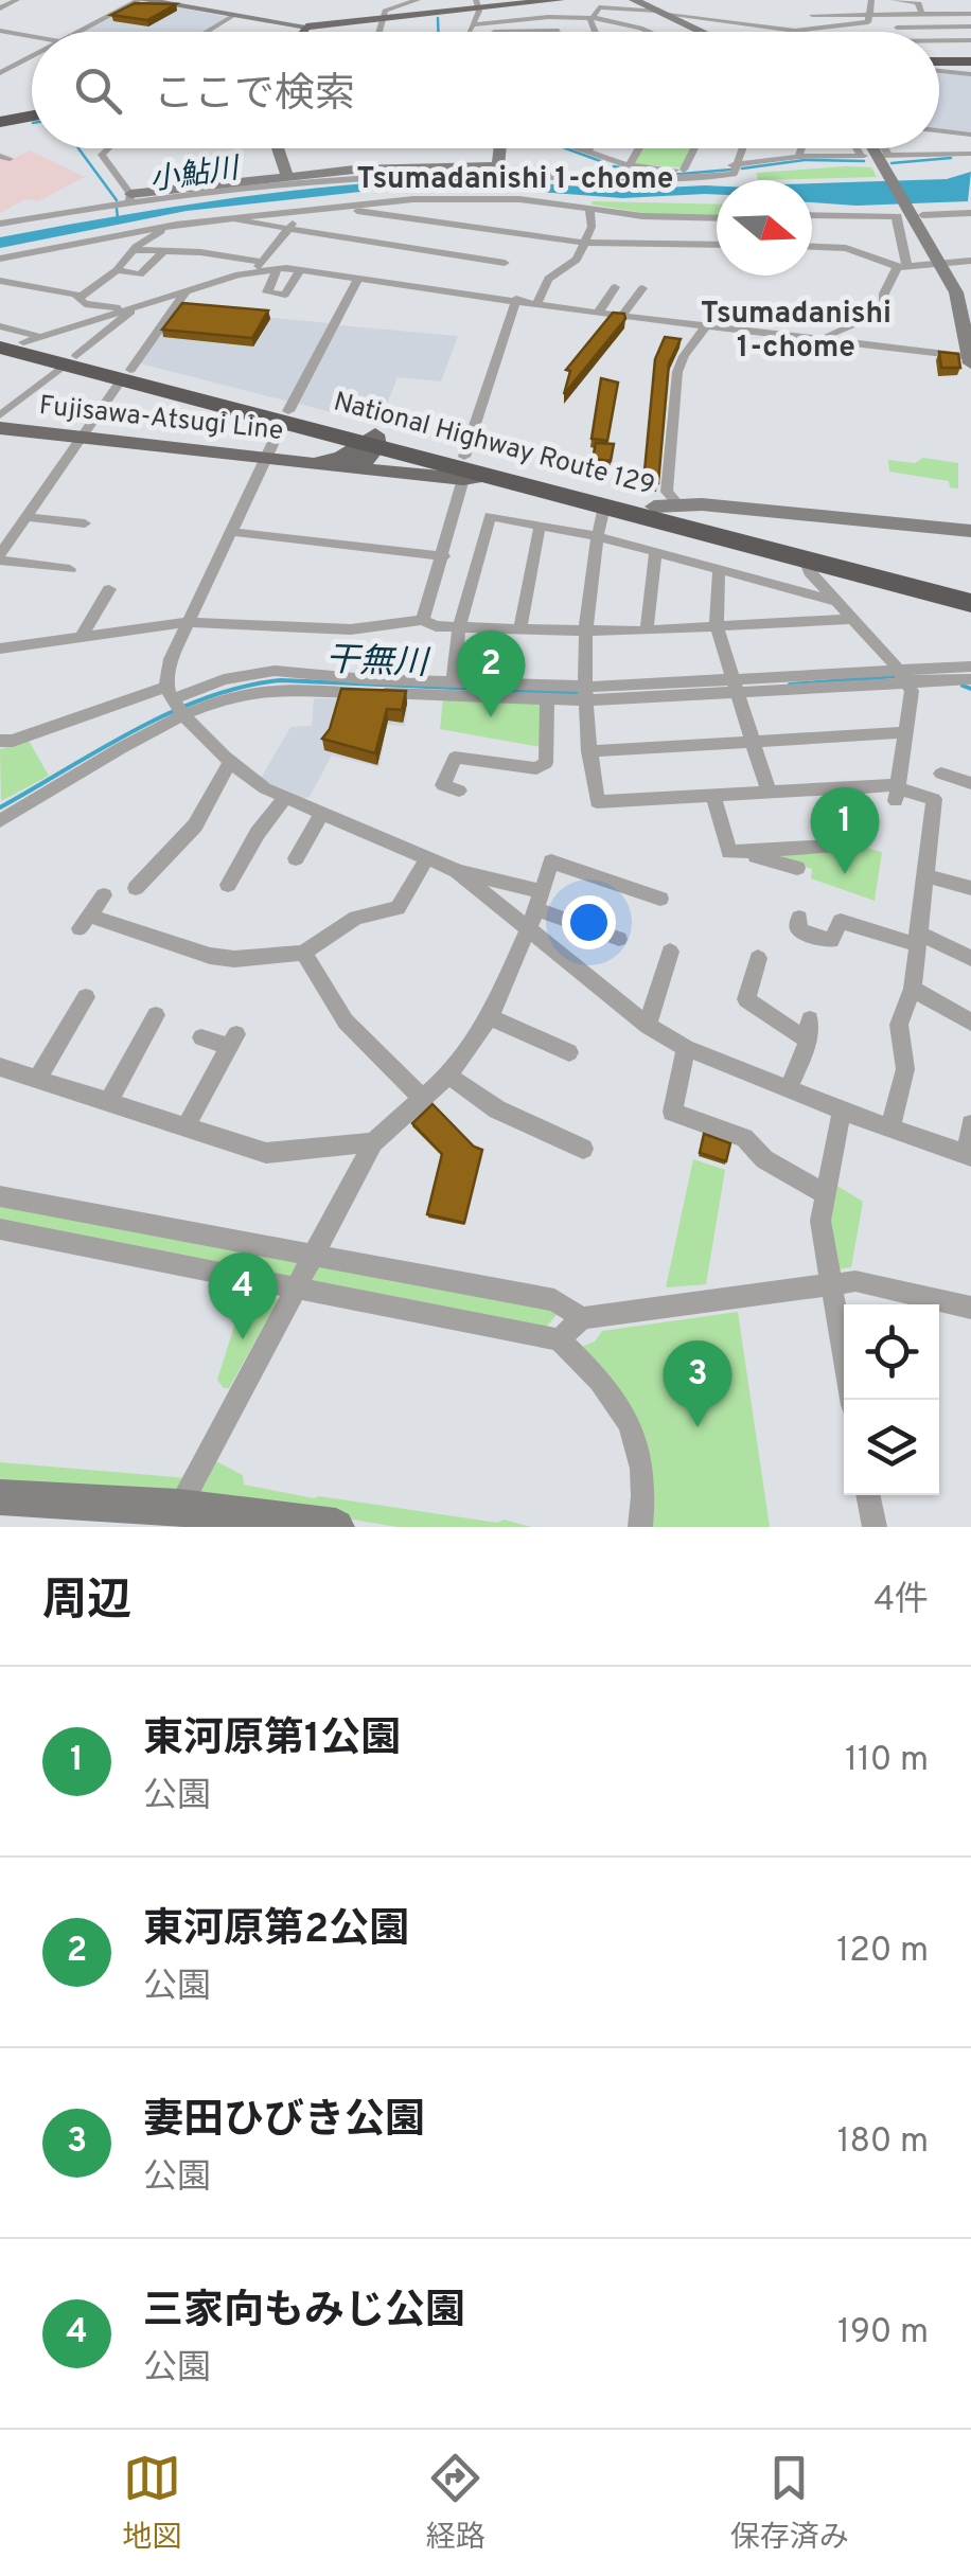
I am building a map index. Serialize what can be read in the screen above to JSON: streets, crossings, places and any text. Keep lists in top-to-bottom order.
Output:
{
  "streets": {
    "highway": ["National Highway Route 129"],
    "main road": ["Fujisawa-Atsugi Line"]
  },
  "crossings": [
    ["Fujisawa-Atsugi Line", "National Highway Route 129"]
  ],
  "districts": ["Tsumadanishi 1-chome", "Tsumadanishi 1-chome"],
  "water": ["小鮎川", "干無川"],
  "north": "right",
  "page": {
    "search": "ここで検索",
    "pins": [
      "2",
      "1",
      "4",
      "3"
    ],
    "heading": ["周辺", "4件"],
    "list": [
      {
        "mark": "1",
        "name": "東河原第1公園",
        "note": "公園",
        "value": "110 m"
      },
      {
        "mark": "2",
        "name": "東河原第2公園",
        "note": "公園",
        "value": "120 m"
      },
      {
        "mark": "3",
        "name": "妻田ひびき公園",
        "note": "公園",
        "value": "180 m"
      },
      {
        "mark": "4",
        "name": "三家向もみじ公園",
        "note": "公園",
        "value": "190 m"
      }
    ],
    "nav": ["地図", "経路", "保存済み"]
  }
}
